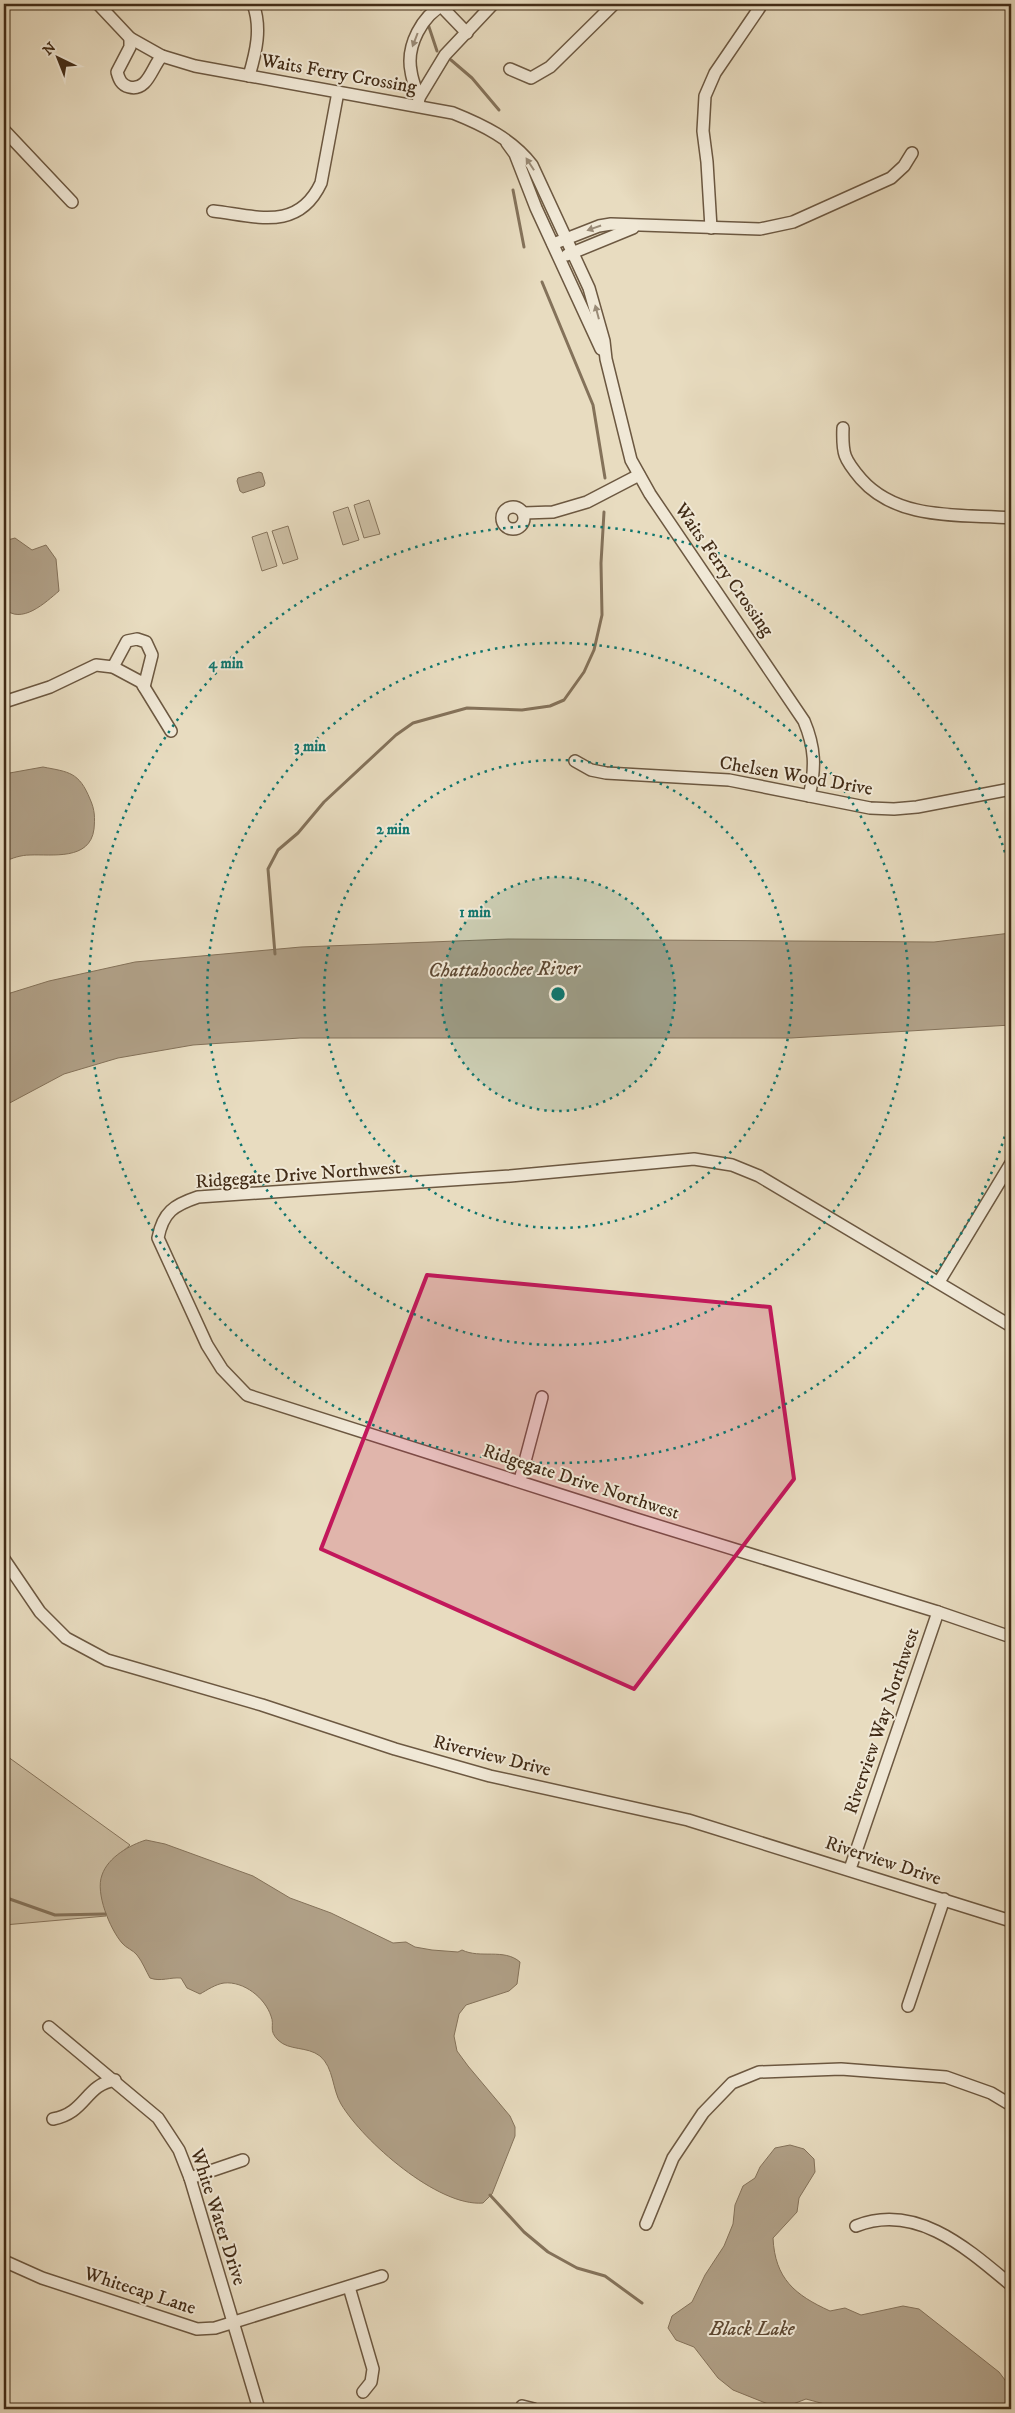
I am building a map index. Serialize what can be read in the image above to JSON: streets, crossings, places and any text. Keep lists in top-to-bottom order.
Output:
{
  "streets": {
    "street": [
      "Waits Ferry Crossing",
      "Chelsen Wood Drive",
      "Ridgegate Drive Northwest",
      "Riverview Way Northwest",
      "Riverview Drive",
      "White Water Drive",
      "Whitecap Lane"
    ]
  },
  "crossings": [
    ["Waits Ferry Crossing", "Chelsen Wood Drive"],
    ["Ridgegate Drive Northwest", "Riverview Way Northwest"],
    ["Riverview Way Northwest", "Riverview Drive"],
    ["White Water Drive", "Whitecap Lane"]
  ],
  "water": ["Chattahoochee River", "Black Lake"],
  "north": "top left",
  "rings": [
    "4 min",
    "3 min",
    "2 min",
    "1 min"
  ]
}
